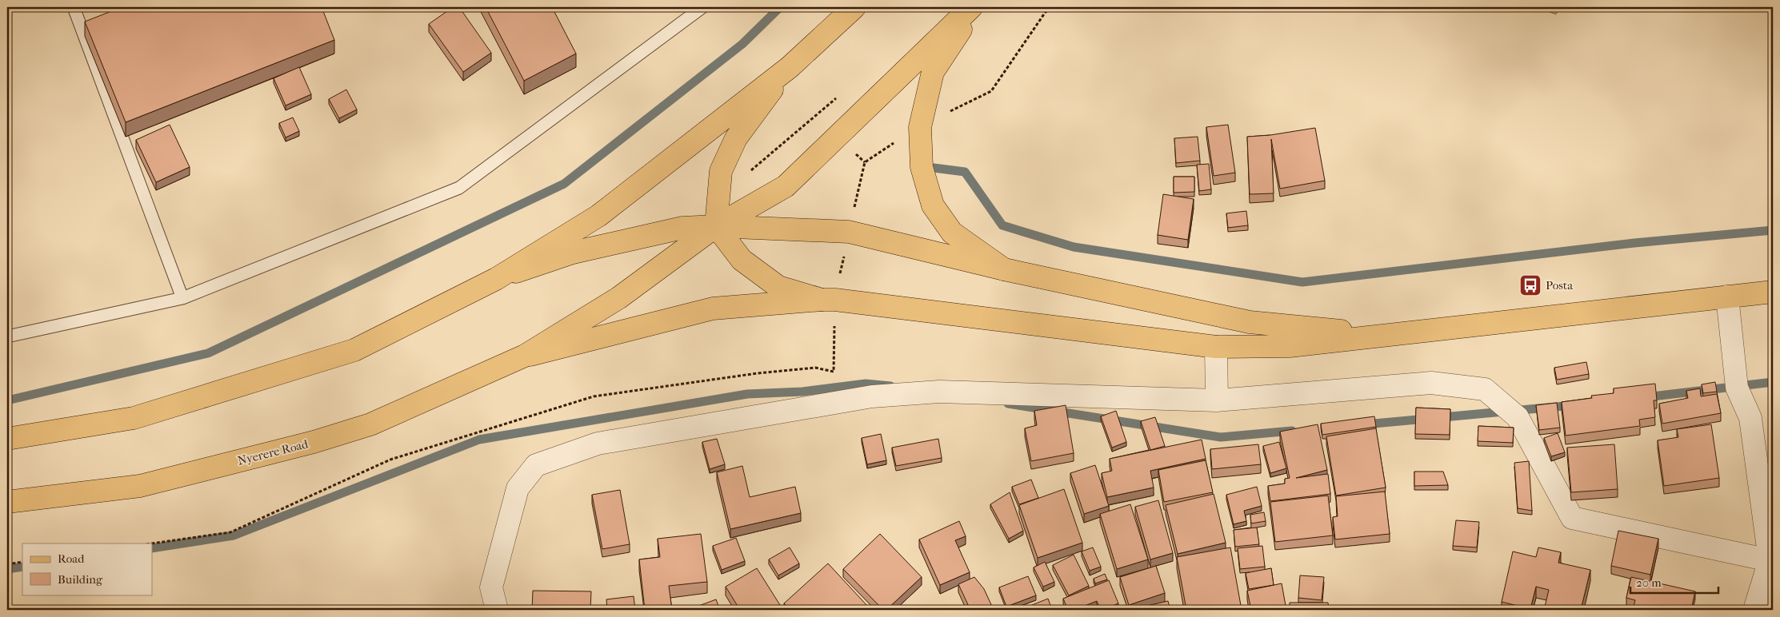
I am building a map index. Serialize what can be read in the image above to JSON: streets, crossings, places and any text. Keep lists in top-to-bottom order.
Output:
{
  "streets": {
    "main road": ["Nyerere Road"]
  },
  "places": {
    "bus stop": ["Posta"]
  },
  "legend": ["Road", "Building"],
  "scale_bar": "20 m"
}
